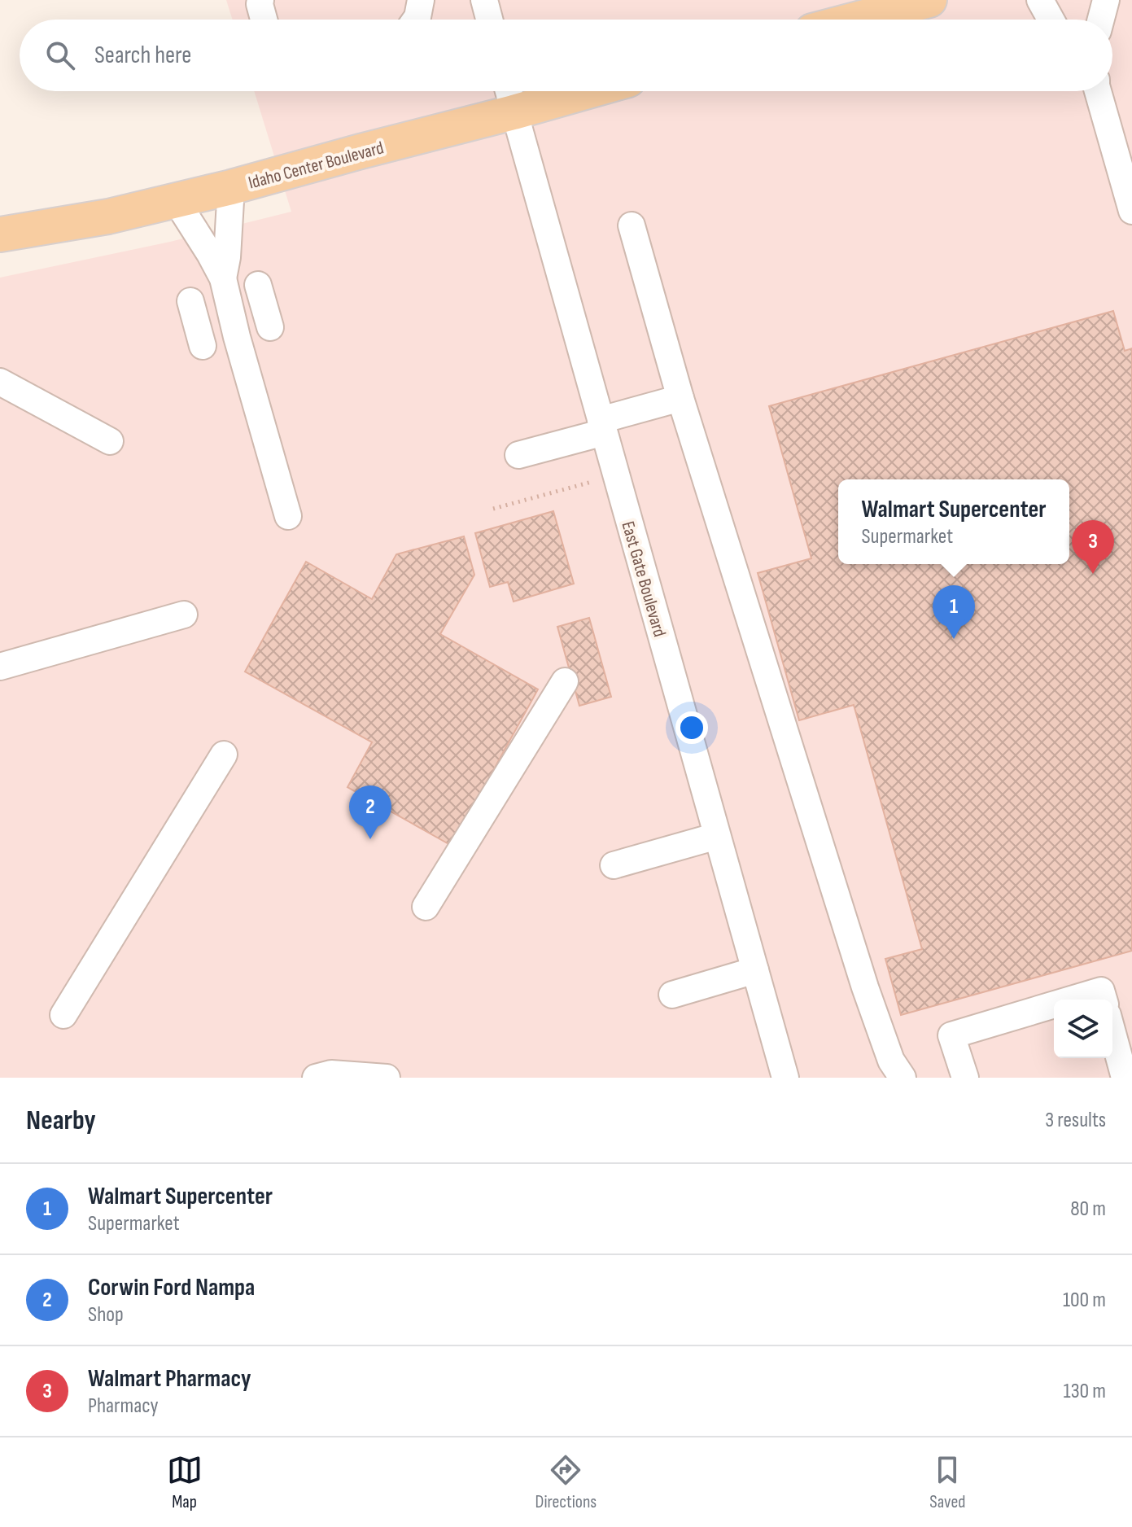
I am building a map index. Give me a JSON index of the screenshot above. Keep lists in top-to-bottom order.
{
  "streets": {
    "main road": ["Idaho Center Boulevard"],
    "street": ["East Gate Boulevard"]
  },
  "crossings": [
    ["Idaho Center Boulevard", "East Gate Boulevard"]
  ],
  "page": {
    "search": "Search here",
    "popup": ["Walmart Supercenter", "Supermarket"],
    "pins": ["3", "1", "2"],
    "heading": ["Nearby", "3 results"],
    "list": [
      {
        "mark": "1",
        "name": "Walmart Supercenter",
        "note": "Supermarket",
        "value": "80 m"
      },
      {
        "mark": "2",
        "name": "Corwin Ford Nampa",
        "note": "Shop",
        "value": "100 m"
      },
      {
        "mark": "3",
        "name": "Walmart Pharmacy",
        "note": "Pharmacy",
        "value": "130 m"
      }
    ],
    "nav": ["Map", "Directions", "Saved"]
  }
}
